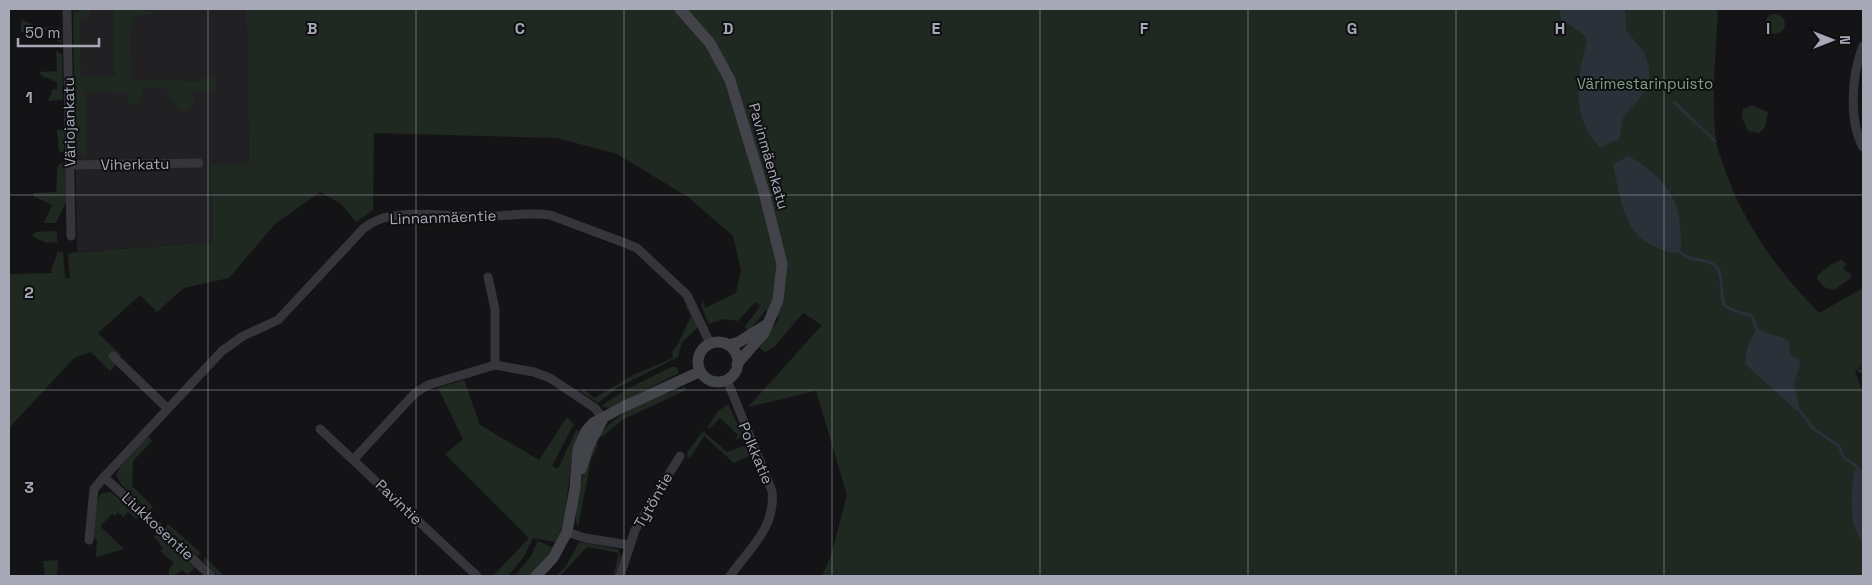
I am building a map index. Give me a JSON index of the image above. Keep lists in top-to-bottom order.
{
  "streets": {
    "street": [
      "Väriojankatu",
      "Pavinmäenkatu",
      "Viherkatu",
      "Linnanmäentie",
      "Polkkatie",
      "Tytöntie",
      "Pavintie",
      "Liukkosentie"
    ]
  },
  "crossings": [
    ["Väriojankatu", "Viherkatu"],
    ["Pavinmäenkatu", "Linnanmäentie"],
    ["Pavinmäenkatu", "Polkkatie"],
    ["Linnanmäentie", "Polkkatie"],
    ["Linnanmäentie", "Liukkosentie"]
  ],
  "parks": ["Värimestarinpuisto"],
  "scale_bar": "50 m",
  "north": "right",
  "grid": {
    "columns": [
      "B",
      "C",
      "D",
      "E",
      "F",
      "G",
      "H",
      "I"
    ],
    "rows": ["1", "2", "3"]
  }
}
